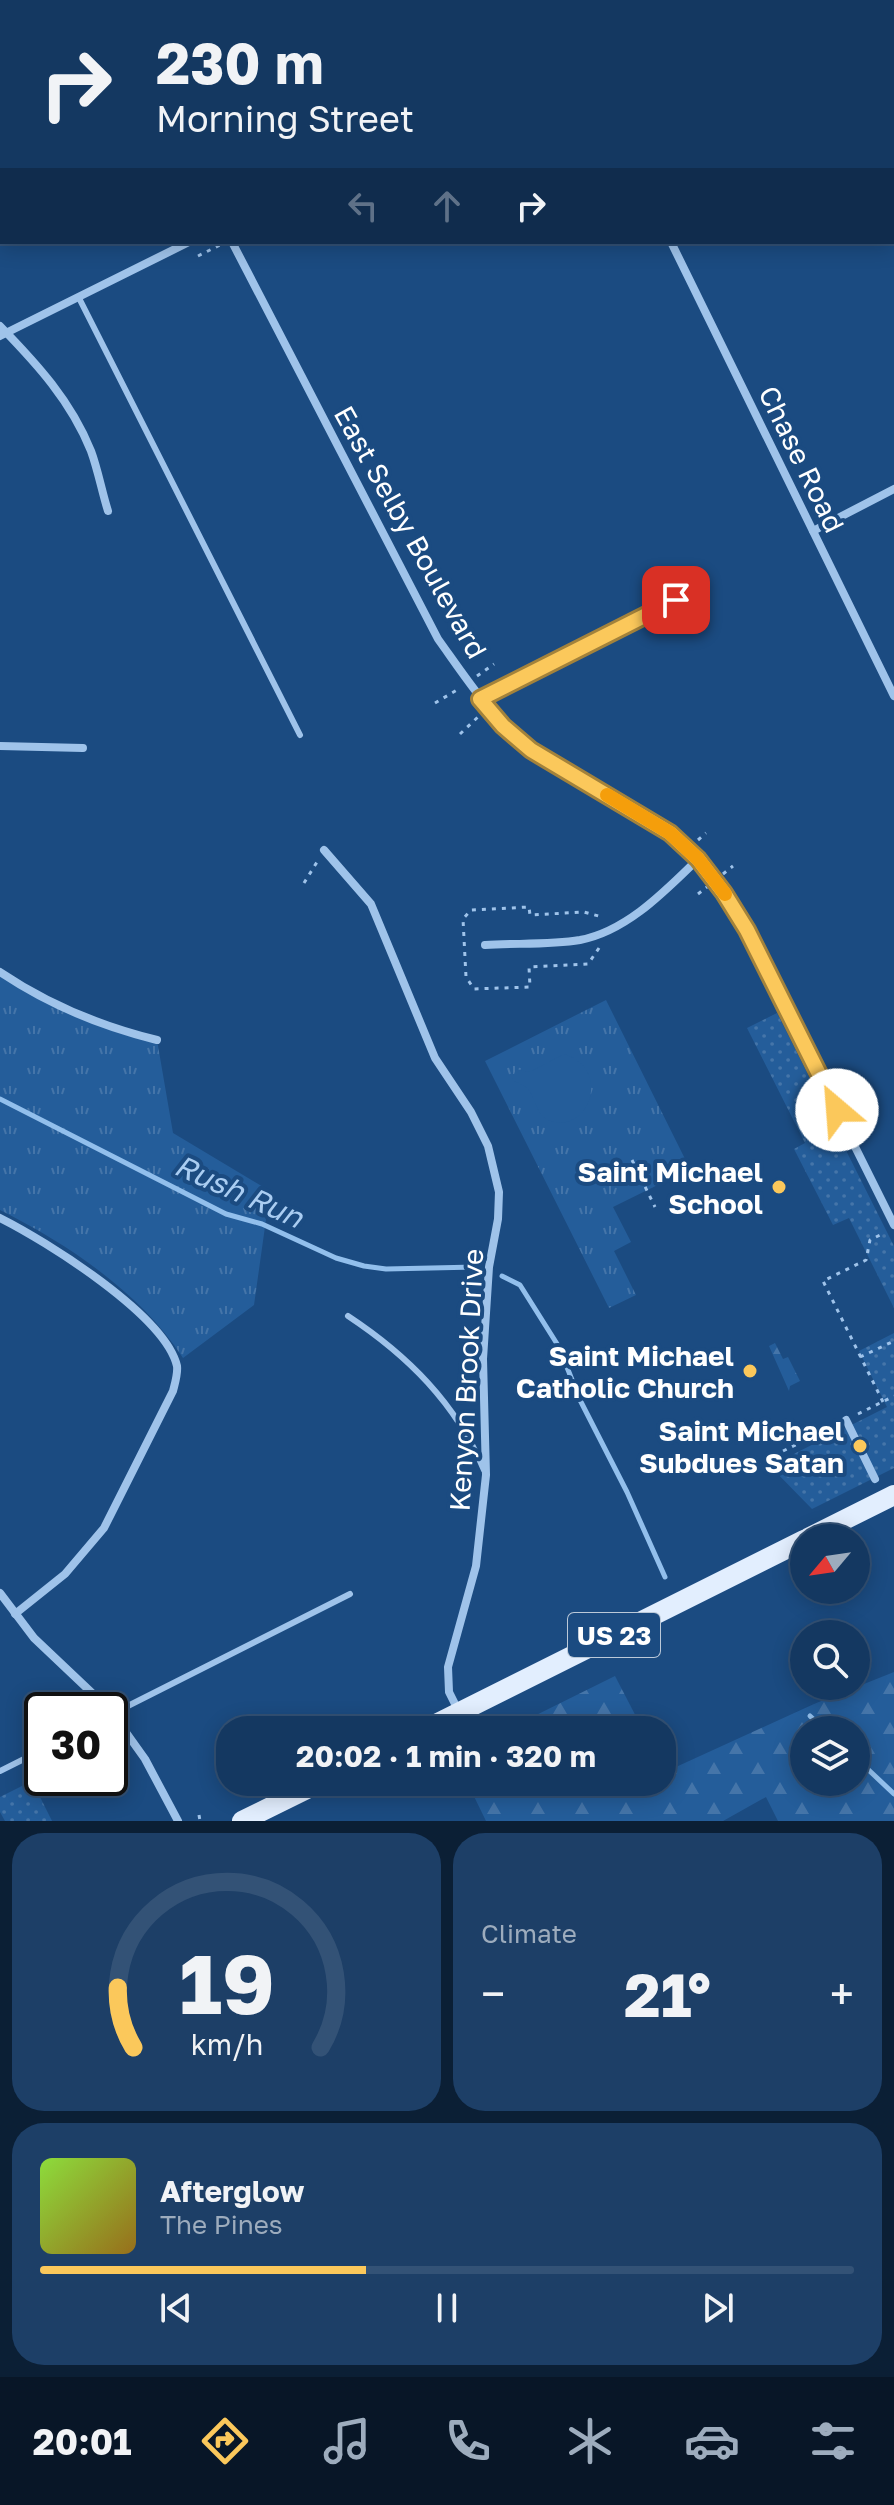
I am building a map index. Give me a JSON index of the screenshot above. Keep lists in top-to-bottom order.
{
  "streets": {
    "main road": ["US 23"],
    "street": ["Chase Road", "East Selby Boulevard", "Kenyon Brook Drive"]
  },
  "crossings": [
    ["Kenyon Brook Drive", "US 23"]
  ],
  "water": ["Rush Run"],
  "places": ["Saint Michael School", "Saint Michael Catholic Church", "Saint Michael Subdues Satan"],
  "north": "bottom left",
  "page": {
    "turn": ["230 m", "Morning Street"],
    "limit": "30",
    "trip": "20:02 · 1 min · 320 m",
    "tile": "Climate",
    "heat": ["−", "21°", "+"],
    "song": ["Afterglow", "The Pines"],
    "tabs": "20:01",
    "gauge": ["19", "km/h"]
  }
}
